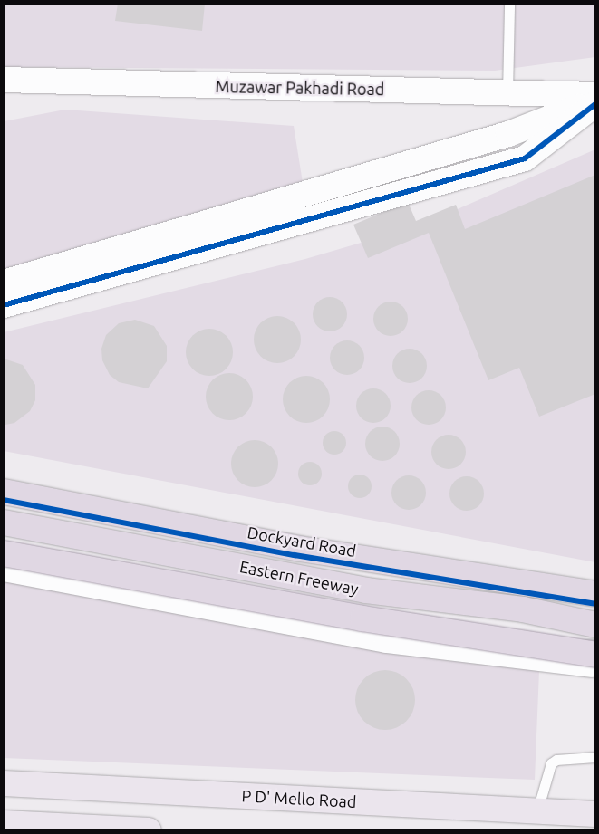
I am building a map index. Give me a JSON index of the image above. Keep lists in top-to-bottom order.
{
  "streets": {
    "highway": ["Eastern Freeway"],
    "main road": ["P D' Mello Road"],
    "street": ["Muzawar Pakhadi Road", "Dockyard Road"]
  }
}
